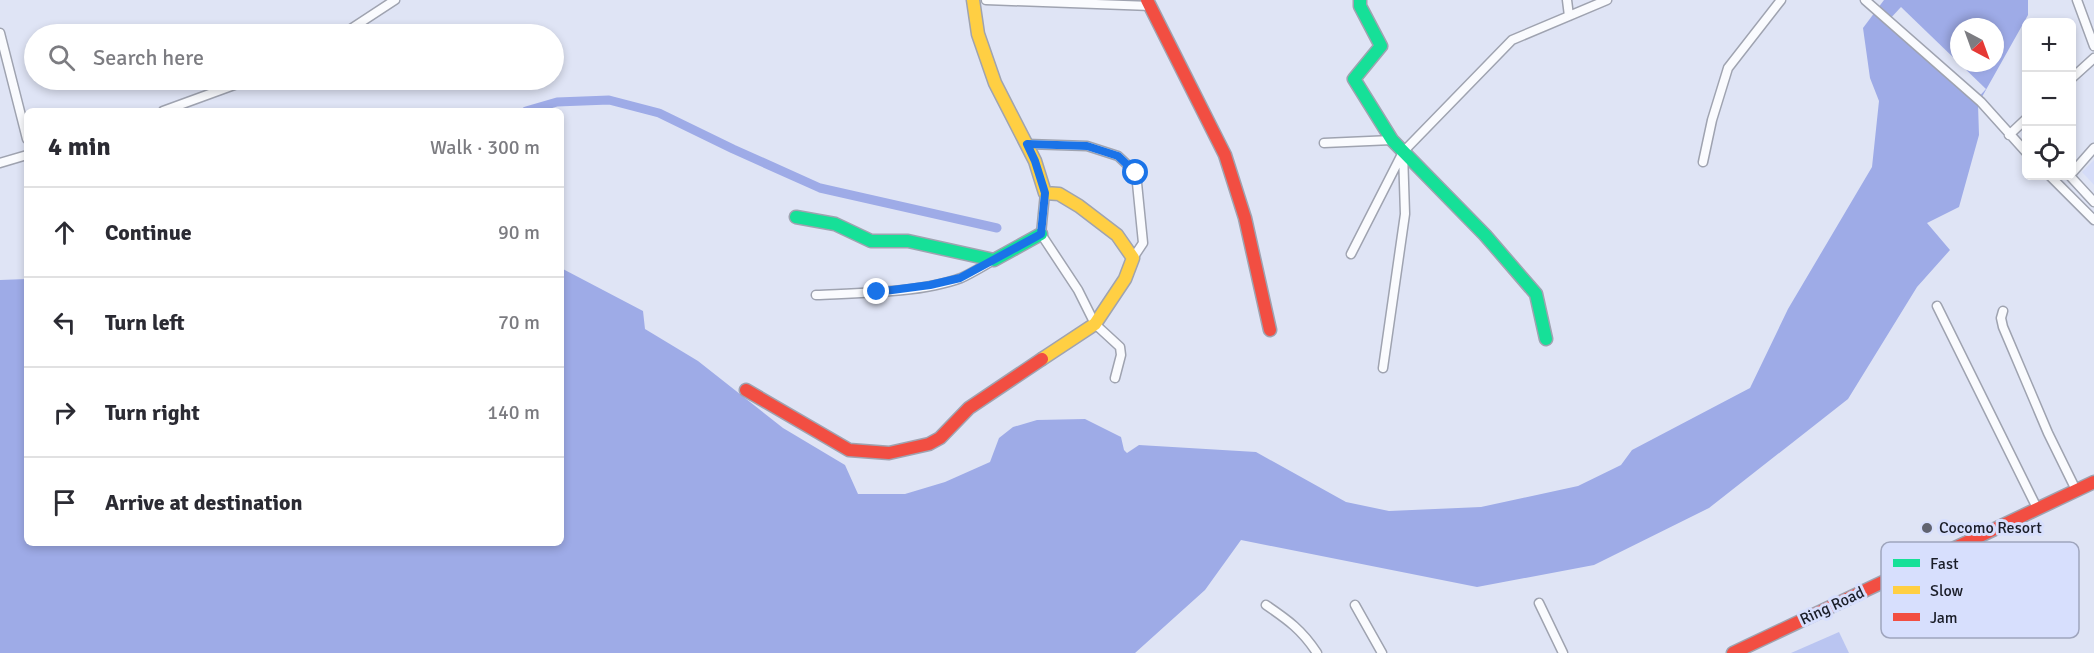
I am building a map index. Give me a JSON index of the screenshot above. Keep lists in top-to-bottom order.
{
  "streets": {
    "street": ["Ring Road"]
  },
  "places": ["Cocomo Resort"],
  "legend": ["Fast", "Slow", "Jam"],
  "north": "bottom right",
  "page": {
    "map_buttons": ["+", "−"],
    "search": "Search here",
    "heading": ["4 min", "Walk · 300 m"],
    "list": [
      ["Continue", "90 m"],
      ["Turn left", "70 m"],
      ["Turn right", "140 m"],
      "Arrive at destination"
    ]
  }
}
